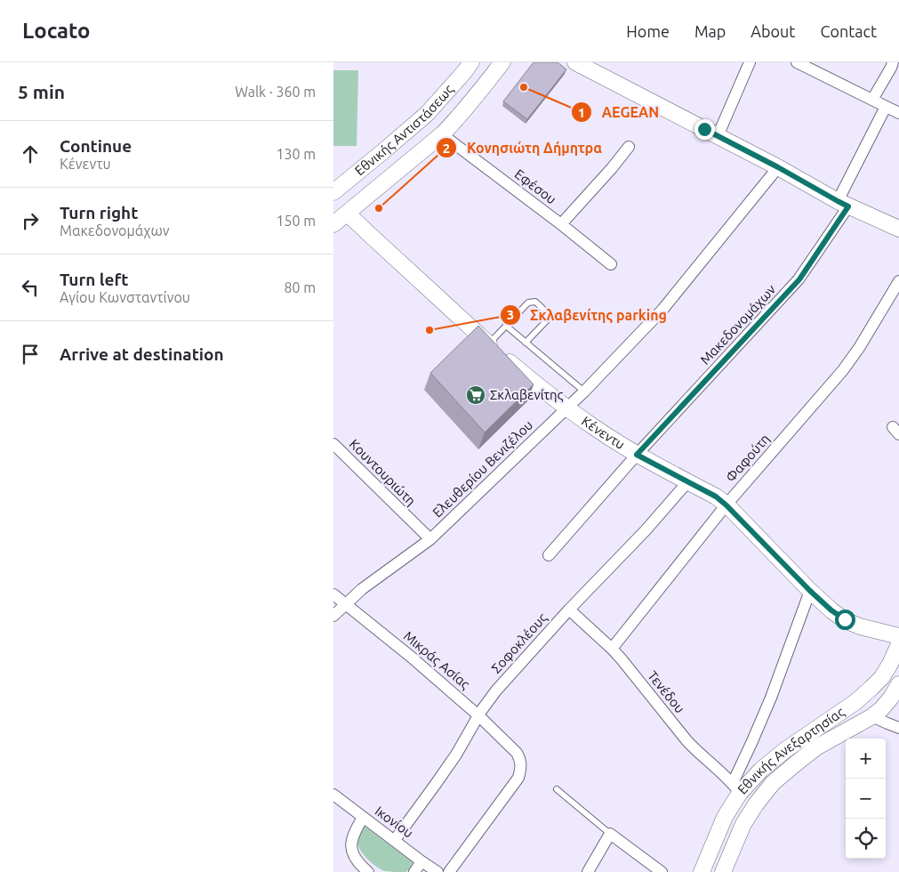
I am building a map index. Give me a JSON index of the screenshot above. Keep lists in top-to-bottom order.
{
  "streets": {
    "street": [
      "Εθνικής Αντιστάσεως",
      "Εφέσου",
      "Μακεδονομάχων",
      "Κένεντυ",
      "Φαφούτη",
      "Ελευθερίου Βενιζέλου",
      "Κουντουριώτη",
      "Σοφοκλέους",
      "Μικράς Ασίας",
      "Τενέδου",
      "Εθνικής Ανεξαρτησίας",
      "Ικονίου"
    ]
  },
  "crossings": [
    ["Εθνικής Αντιστάσεως", "Εφέσου"],
    ["Εθνικής Αντιστάσεως", "Κένεντυ"],
    ["Μακεδονομάχων", "Κένεντυ"],
    ["Κένεντυ", "Φαφούτη"],
    ["Κένεντυ", "Ελευθερίου Βενιζέλου"],
    ["Κένεντυ", "Σοφοκλέους"],
    ["Φαφούτη", "Τενέδου"],
    ["Ελευθερίου Βενιζέλου", "Κουντουριώτη"],
    ["Ελευθερίου Βενιζέλου", "Μικράς Ασίας"],
    ["Σοφοκλέους", "Μικράς Ασίας"],
    ["Σοφοκλέους", "Τενέδου"],
    ["Σοφοκλέους", "Ικονίου"],
    ["Τενέδου", "Εθνικής Ανεξαρτησίας"]
  ],
  "places": {
    "other": ["AEGEAN", "Κονησιώτη Δήμητρα", "Σκλαβενίτης parking"],
    "supermarket": ["Σκλαβενίτης"]
  },
  "page": {
    "header": "Locato",
    "nav": [
      "Home",
      "Map",
      "About",
      "Contact"
    ],
    "heading": ["5 min", "Walk · 360 m"],
    "list": [
      ["Continue", "Κένεντυ", "130 m"],
      ["Turn right", "Μακεδονομάχων", "150 m"],
      ["Turn left", "Αγίου Κωνσταντίνου", "80 m"],
      "Arrive at destination"
    ],
    "map_buttons": ["+", "−"]
  }
}
